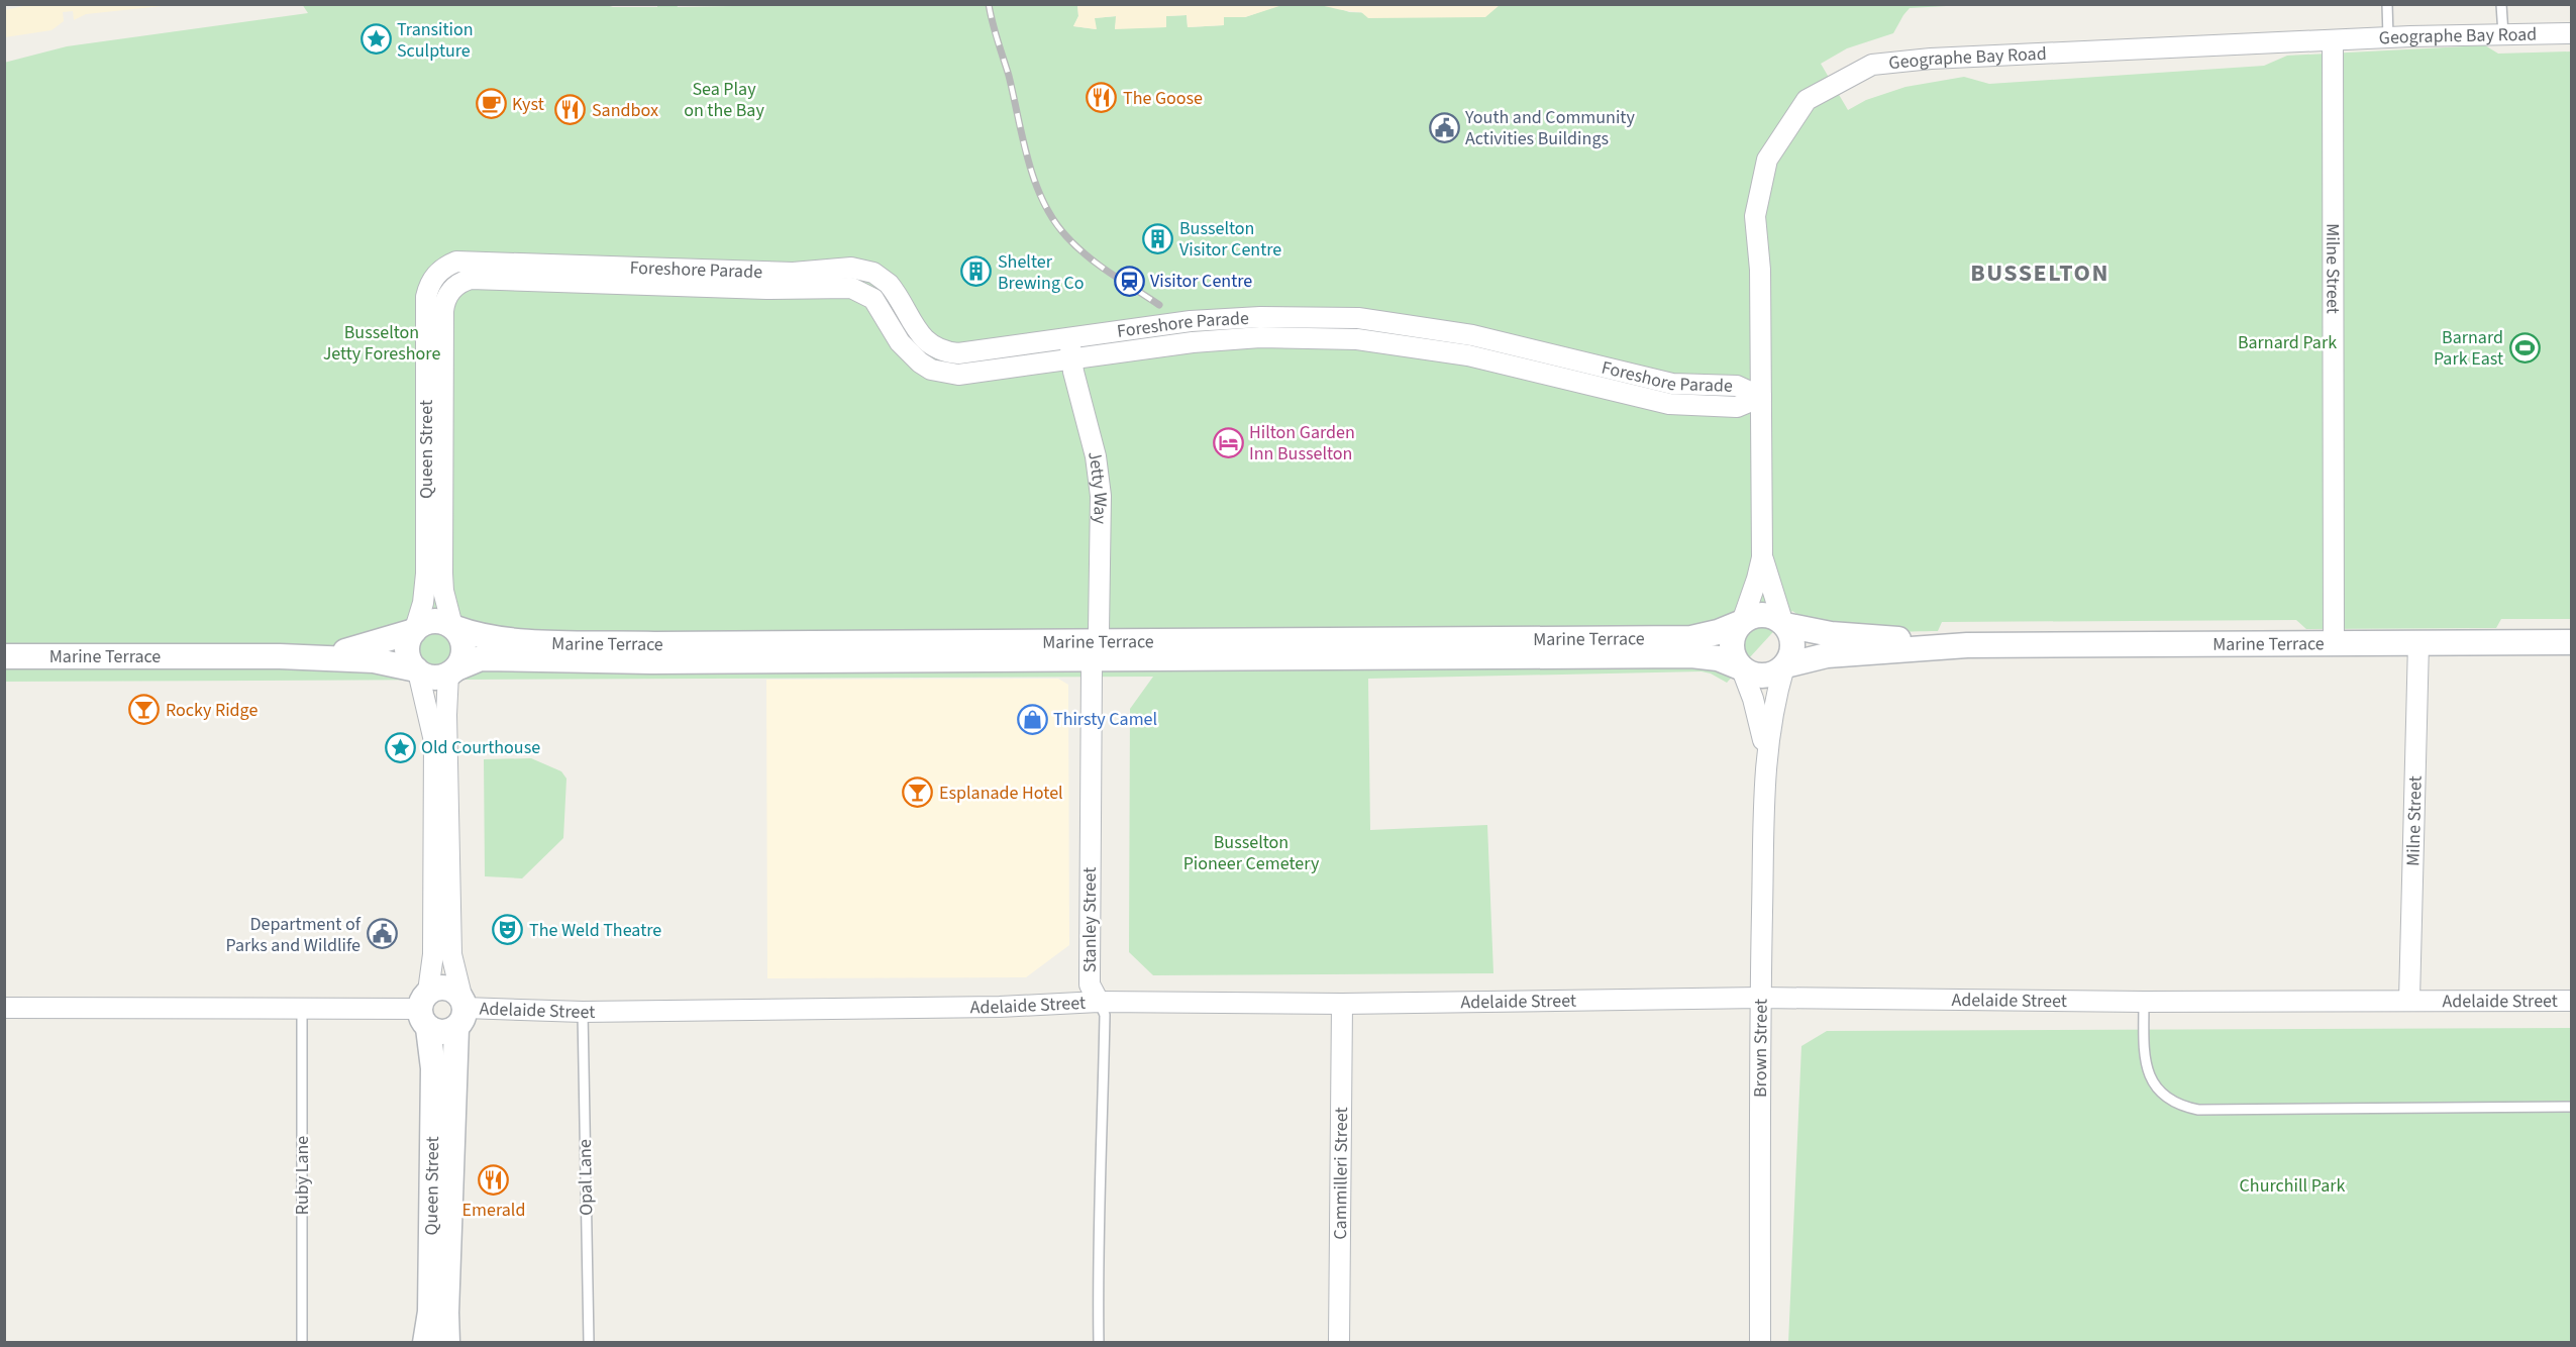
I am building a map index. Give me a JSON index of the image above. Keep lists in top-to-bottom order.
{
  "streets": {
    "street": [
      "Geographe Bay Road",
      "Foreshore Parade",
      "Milne Street",
      "Queen Street",
      "Jetty Way",
      "Marine Terrace",
      "Stanley Street",
      "Adelaide Street",
      "Brown Street",
      "Cammilleri Street"
    ],
    "lane": ["Ruby Lane", "Opal Lane"]
  },
  "crossings": [
    ["Geographe Bay Road", "Foreshore Parade"],
    ["Geographe Bay Road", "Milne Street"],
    ["Geographe Bay Road", "Marine Terrace"],
    ["Geographe Bay Road", "Brown Street"],
    ["Foreshore Parade", "Queen Street"],
    ["Foreshore Parade", "Jetty Way"],
    ["Milne Street", "Marine Terrace"],
    ["Milne Street", "Adelaide Street"],
    ["Queen Street", "Marine Terrace"],
    ["Queen Street", "Adelaide Street"],
    ["Jetty Way", "Marine Terrace"],
    ["Jetty Way", "Stanley Street"],
    ["Marine Terrace", "Stanley Street"],
    ["Marine Terrace", "Brown Street"],
    ["Stanley Street", "Adelaide Street"],
    ["Adelaide Street", "Brown Street"],
    ["Adelaide Street", "Cammilleri Street"],
    ["Adelaide Street", "Opal Lane"]
  ],
  "districts": ["BUSSELTON"],
  "parks": [
    "Sea Play on the Bay",
    "Busselton Jetty Foreshore",
    "Barnard Park",
    "Busselton Pioneer Cemetery",
    "Churchill Park"
  ],
  "places": {
    "place": ["Transition Sculpture", "Old Courthouse"],
    "restaurant": ["The Goose", "Sandbox", "Emerald"],
    "cafe": ["Kyst"],
    "public building": ["Youth and Community Activities Buildings", "Department of Parks and Wildlife"],
    "building": ["Busselton Visitor Centre", "Shelter Brewing Co"],
    "station": ["Visitor Centre"],
    "sports": ["Barnard Park East"],
    "hotel": ["Hilton Garden Inn Busselton"],
    "bar": ["Rocky Ridge", "Esplanade Hotel"],
    "shop": ["Thirsty Camel"],
    "theatre": ["The Weld Theatre"]
  }
}
